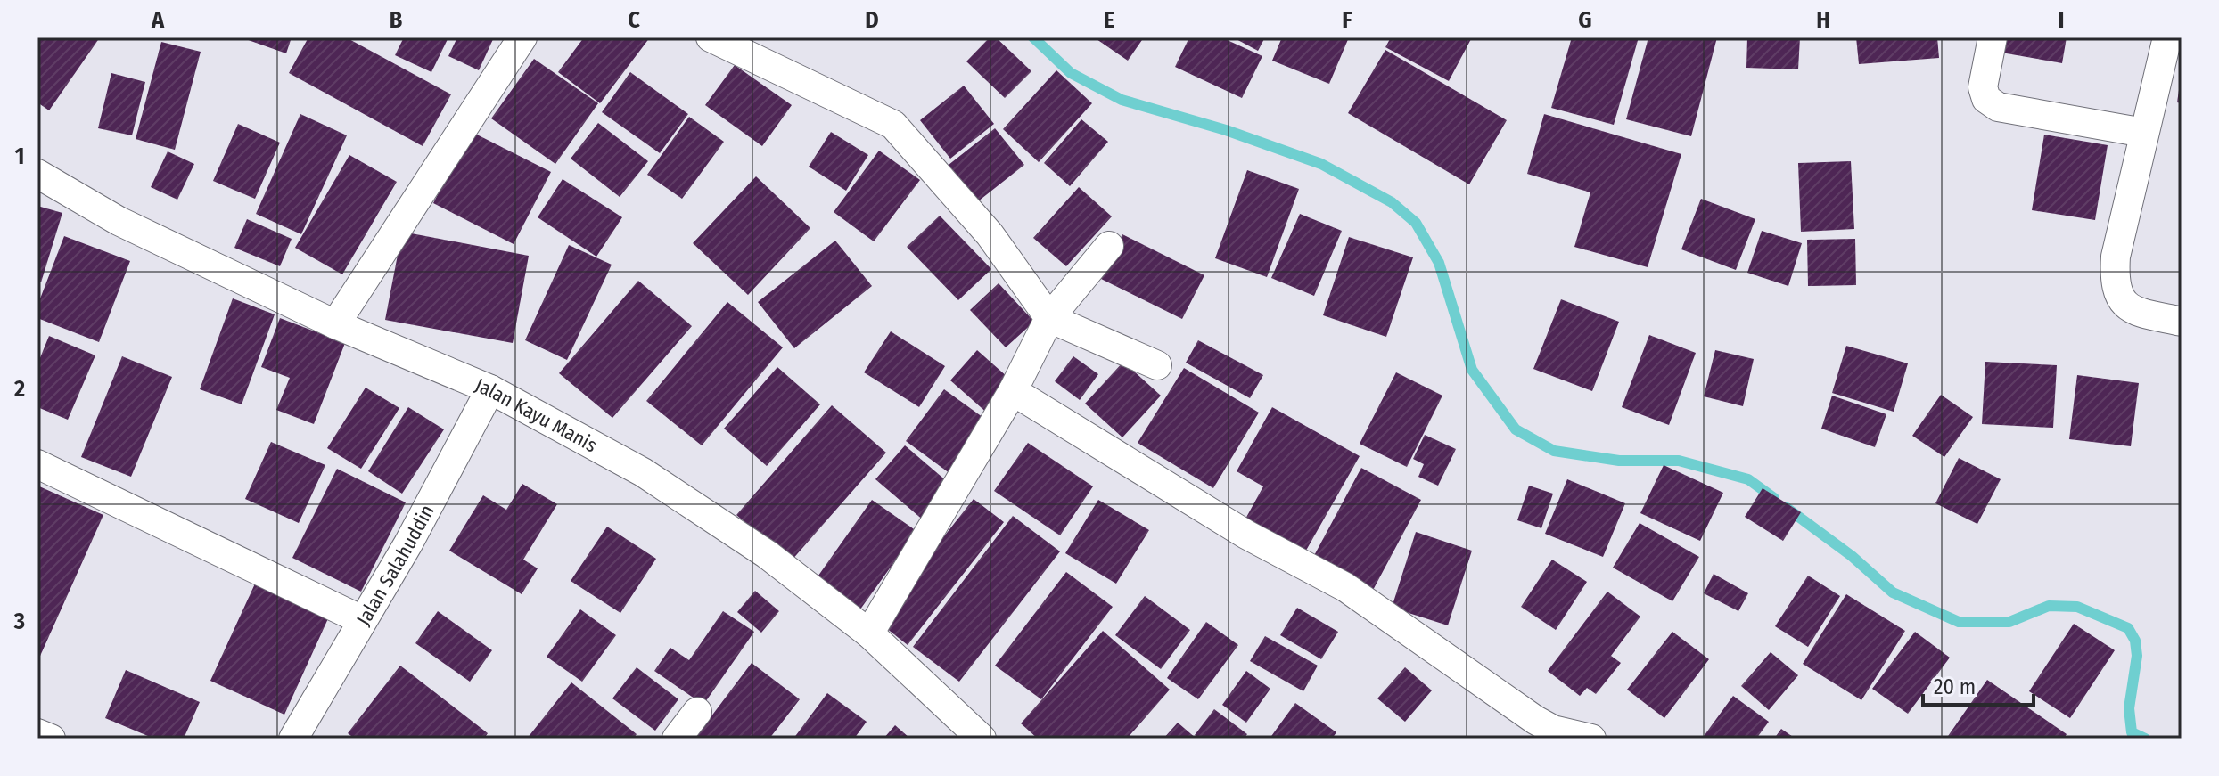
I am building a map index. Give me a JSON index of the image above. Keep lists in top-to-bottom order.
{
  "streets": {
    "street": ["Jalan Kayu Manis", "Jalan Salahuddin"]
  },
  "crossings": [
    ["Jalan Kayu Manis", "Jalan Salahuddin"]
  ],
  "scale_bar": "20 m",
  "grid": {
    "columns": [
      "A",
      "B",
      "C",
      "D",
      "E",
      "F",
      "G",
      "H",
      "I"
    ],
    "rows": ["1", "2", "3"]
  }
}
